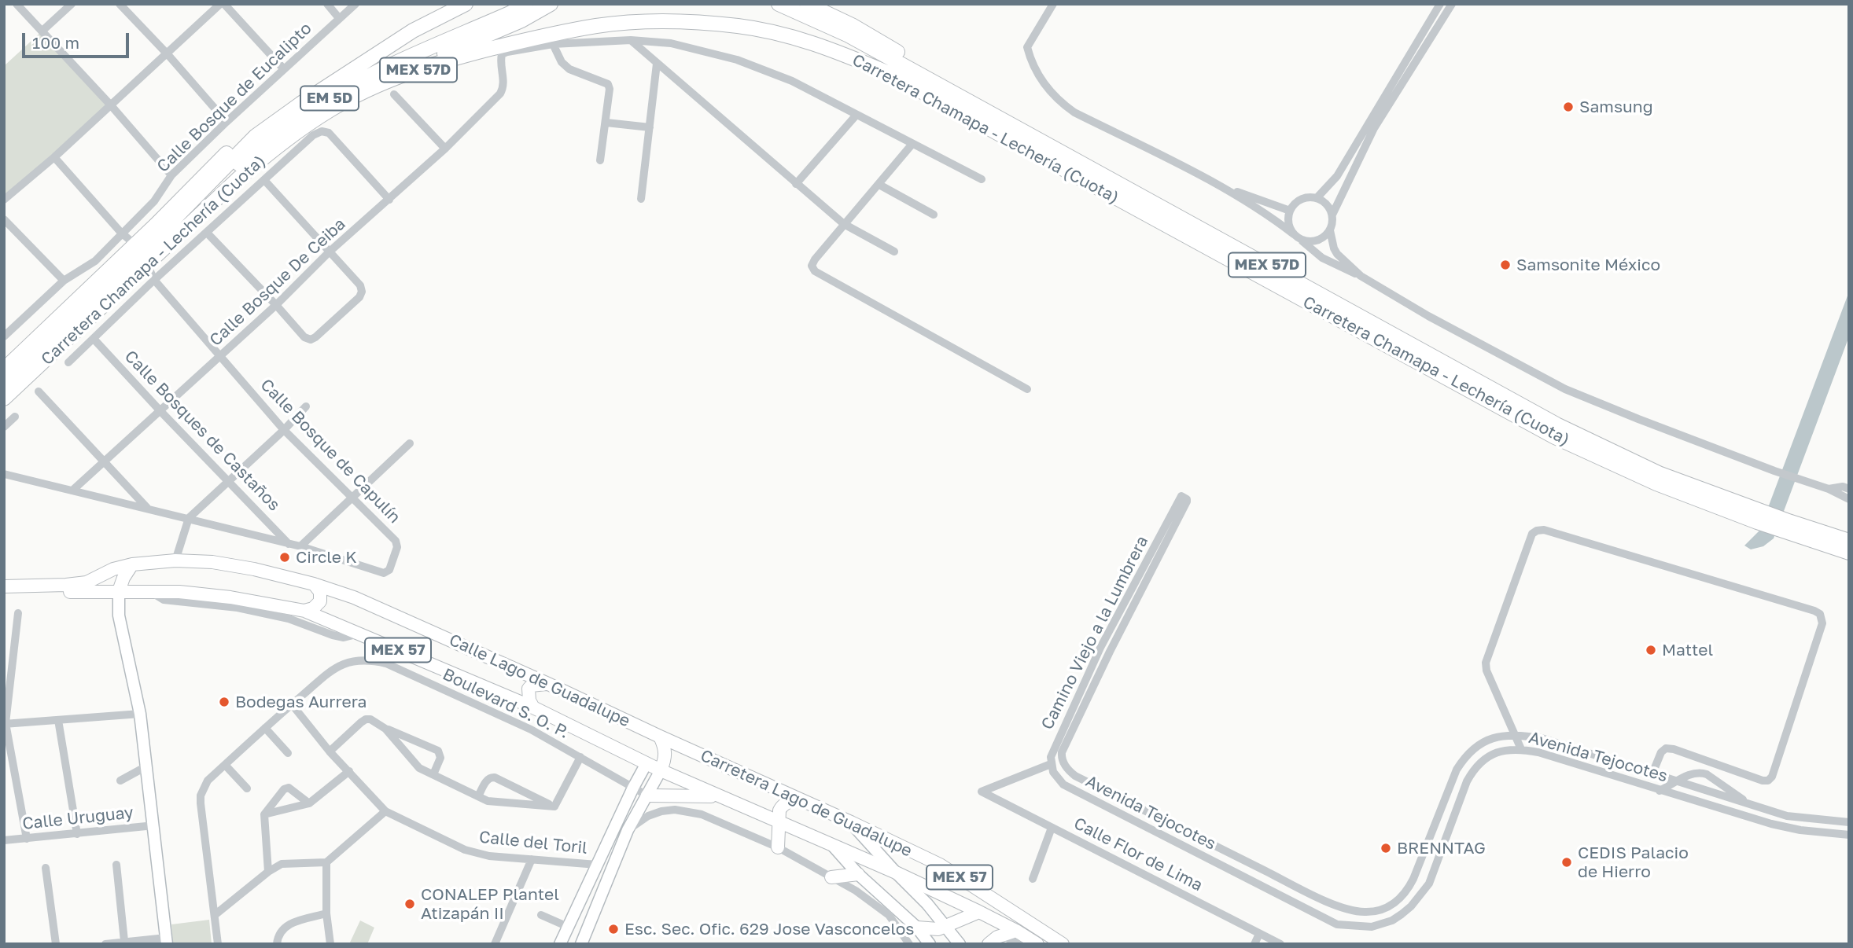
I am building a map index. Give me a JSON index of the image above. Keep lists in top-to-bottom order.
{
  "streets": {
    "highway": ["MEX 57D", "EM 5D", "Carretera Chamapa - Lechería (Cuota)"],
    "main road": ["MEX 57", "Calle Lago de Guadalupe", "Carretera Lago de Guadalupe"],
    "street": [
      "Calle Bosque de Eucalipto",
      "Calle Bosque De Ceiba",
      "Calle Bosques de Castaños",
      "Calle Bosque de Capulín",
      "Camino Viejo a la Lumbrera",
      "Boulevard S. O. P.",
      "Avenida Tejocotes",
      "Calle Uruguay",
      "Calle del Toril",
      "Calle Flor de Lima"
    ]
  },
  "crossings": [
    ["EM 5D", "Carretera Chamapa - Lechería (Cuota)"],
    ["Calle Bosque De Ceiba", "Calle Bosques de Castaños"],
    ["Calle Bosque De Ceiba", "Calle Bosque de Capulín"],
    ["Camino Viejo a la Lumbrera", "Avenida Tejocotes"],
    ["Camino Viejo a la Lumbrera", "Calle Flor de Lima"],
    ["Calle Lago de Guadalupe", "Carretera Lago de Guadalupe"],
    ["Avenida Tejocotes", "Calle Flor de Lima"]
  ],
  "places": [
    "Samsung",
    "Samsonite México",
    "Circle K",
    "Mattel",
    "Bodegas Aurrera",
    "BRENNTAG",
    "CEDIS Palacio de Hierro",
    "CONALEP Plantel Atizapán II",
    "Esc. Sec. Ofic. 629 Jose Vasconcelos"
  ],
  "scale_bar": "100 m"
}
